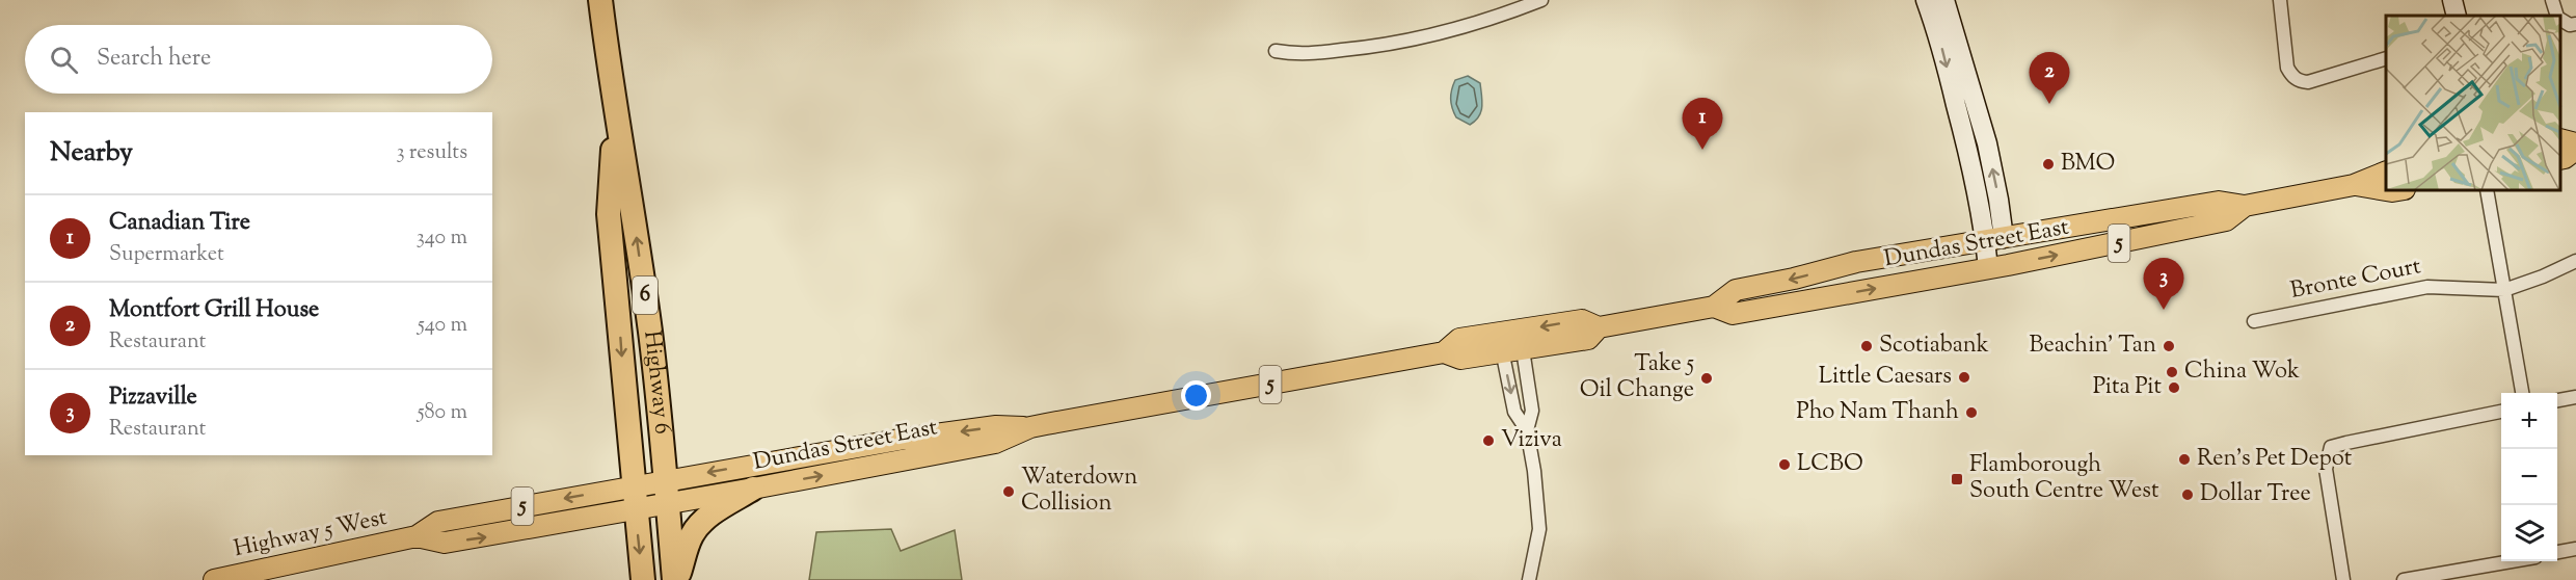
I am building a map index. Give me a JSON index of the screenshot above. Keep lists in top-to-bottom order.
{
  "streets": {
    "highway": ["6", "Highway 6"],
    "main road": ["5", "Dundas Street East", "Highway 5 West"],
    "street": ["Bronte Court"]
  },
  "crossings": [
    ["5", "Dundas Street East"],
    ["5", "Highway 6"],
    ["5", "Highway 5 West"],
    ["Dundas Street East", "Highway 6"],
    ["Highway 6", "Highway 5 West"]
  ],
  "places": {
    "other": [
      "BMO",
      "Scotiabank",
      "Beachin' Tan",
      "China Wok",
      "Little Caesars",
      "Take 5 Oil Change",
      "Pita Pit",
      "Pho Nam Thanh",
      "Viziva",
      "Ren's Pet Depot",
      "LCBO",
      "Waterdown Collision",
      "Dollar Tree"
    ],
    "transit": ["Flamborough South Centre West"]
  },
  "page": {
    "search": "Search here",
    "pins": ["2", "1", "3"],
    "heading": ["Nearby", "3 results"],
    "list": [
      {
        "mark": "1",
        "name": "Canadian Tire",
        "note": "Supermarket",
        "value": "340 m"
      },
      {
        "mark": "2",
        "name": "Montfort Grill House",
        "note": "Restaurant",
        "value": "540 m"
      },
      {
        "mark": "3",
        "name": "Pizzaville",
        "note": "Restaurant",
        "value": "580 m"
      }
    ],
    "map_buttons": ["+", "−"]
  }
}
